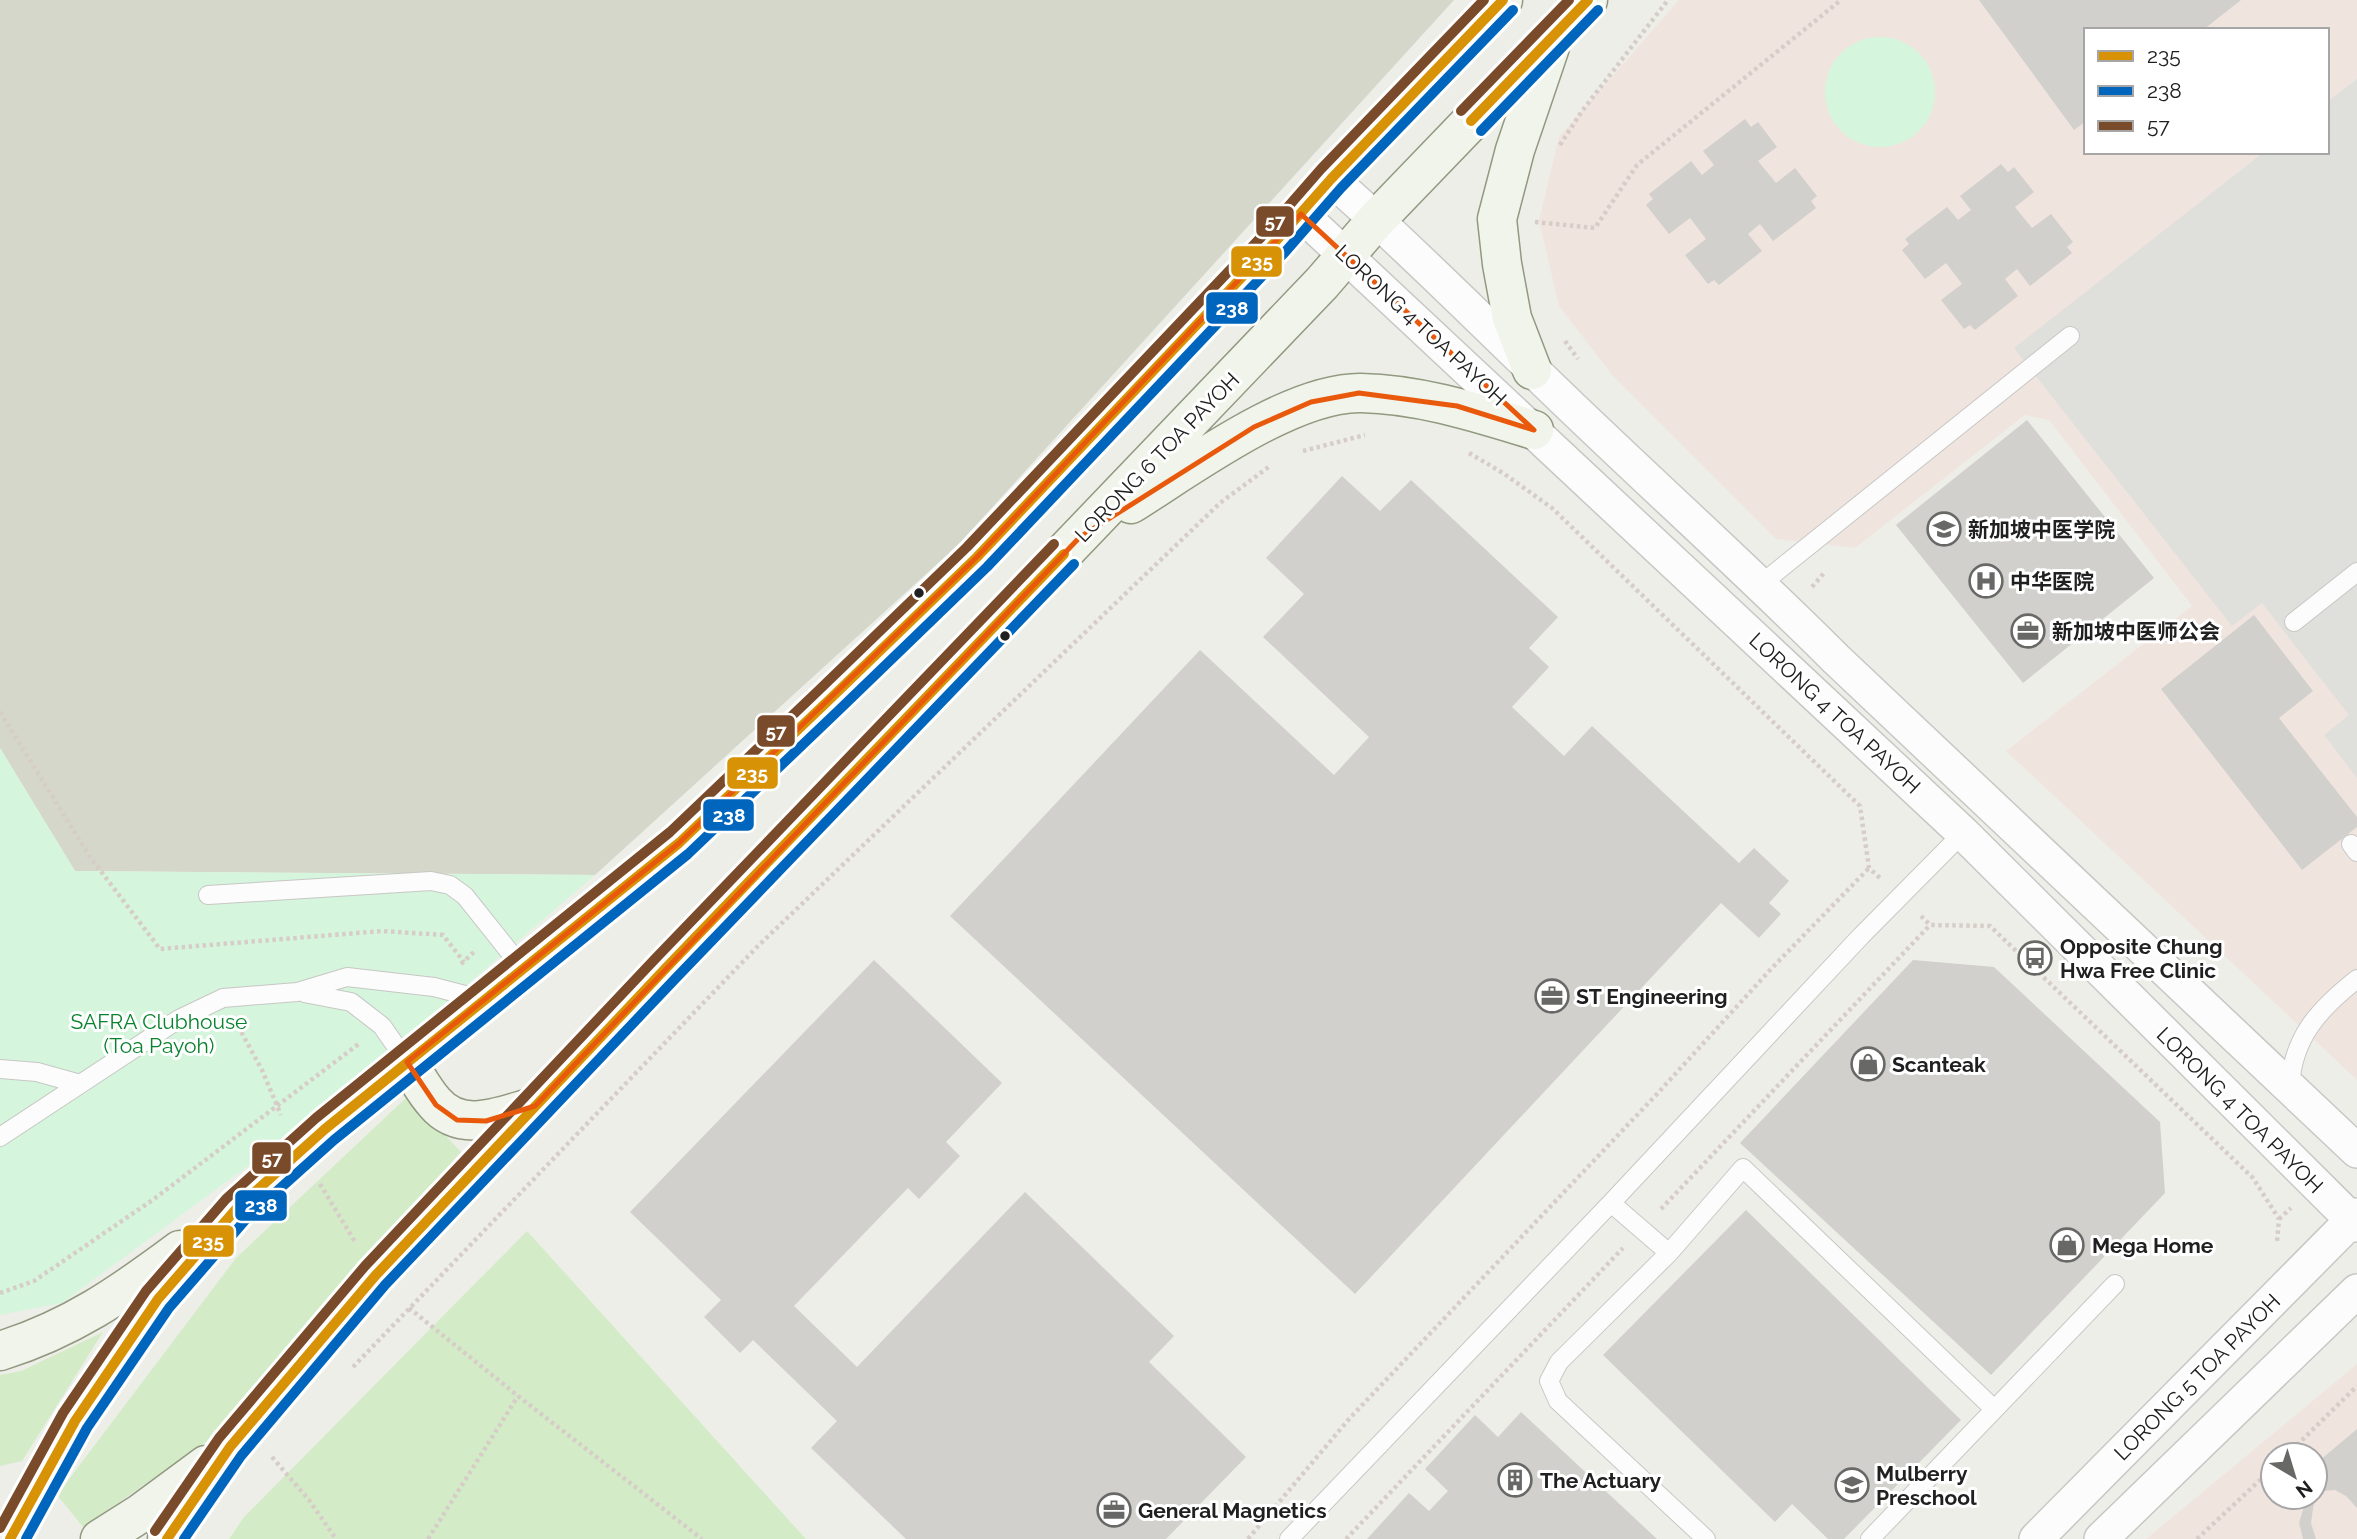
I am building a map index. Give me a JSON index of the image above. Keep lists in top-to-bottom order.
{
  "streets": {
    "main road": ["LORONG 6 TOA PAYOH"],
    "street": ["LORONG 4 TOA PAYOH", "LORONG 5 TOA PAYOH"]
  },
  "crossings": [
    ["LORONG 4 TOA PAYOH", "LORONG 6 TOA PAYOH"],
    ["LORONG 4 TOA PAYOH", "LORONG 5 TOA PAYOH"]
  ],
  "parks": ["SAFRA Clubhouse (Toa Payoh)"],
  "places": {
    "school or university": ["新加坡中医学院", "Mulberry Preschool"],
    "hospital": ["中华医院"],
    "office": ["新加坡中医师公会", "ST Engineering", "General Magnetics"],
    "bus stop": ["Opposite Chung Hwa Free Clinic"],
    "shop": ["Scanteak", "Mega Home"],
    "building": ["The Actuary"]
  },
  "lines": ["transit line 235", "transit line 57", "transit line 238"],
  "legend": ["235", "238", "57"],
  "north": "bottom right"
}
